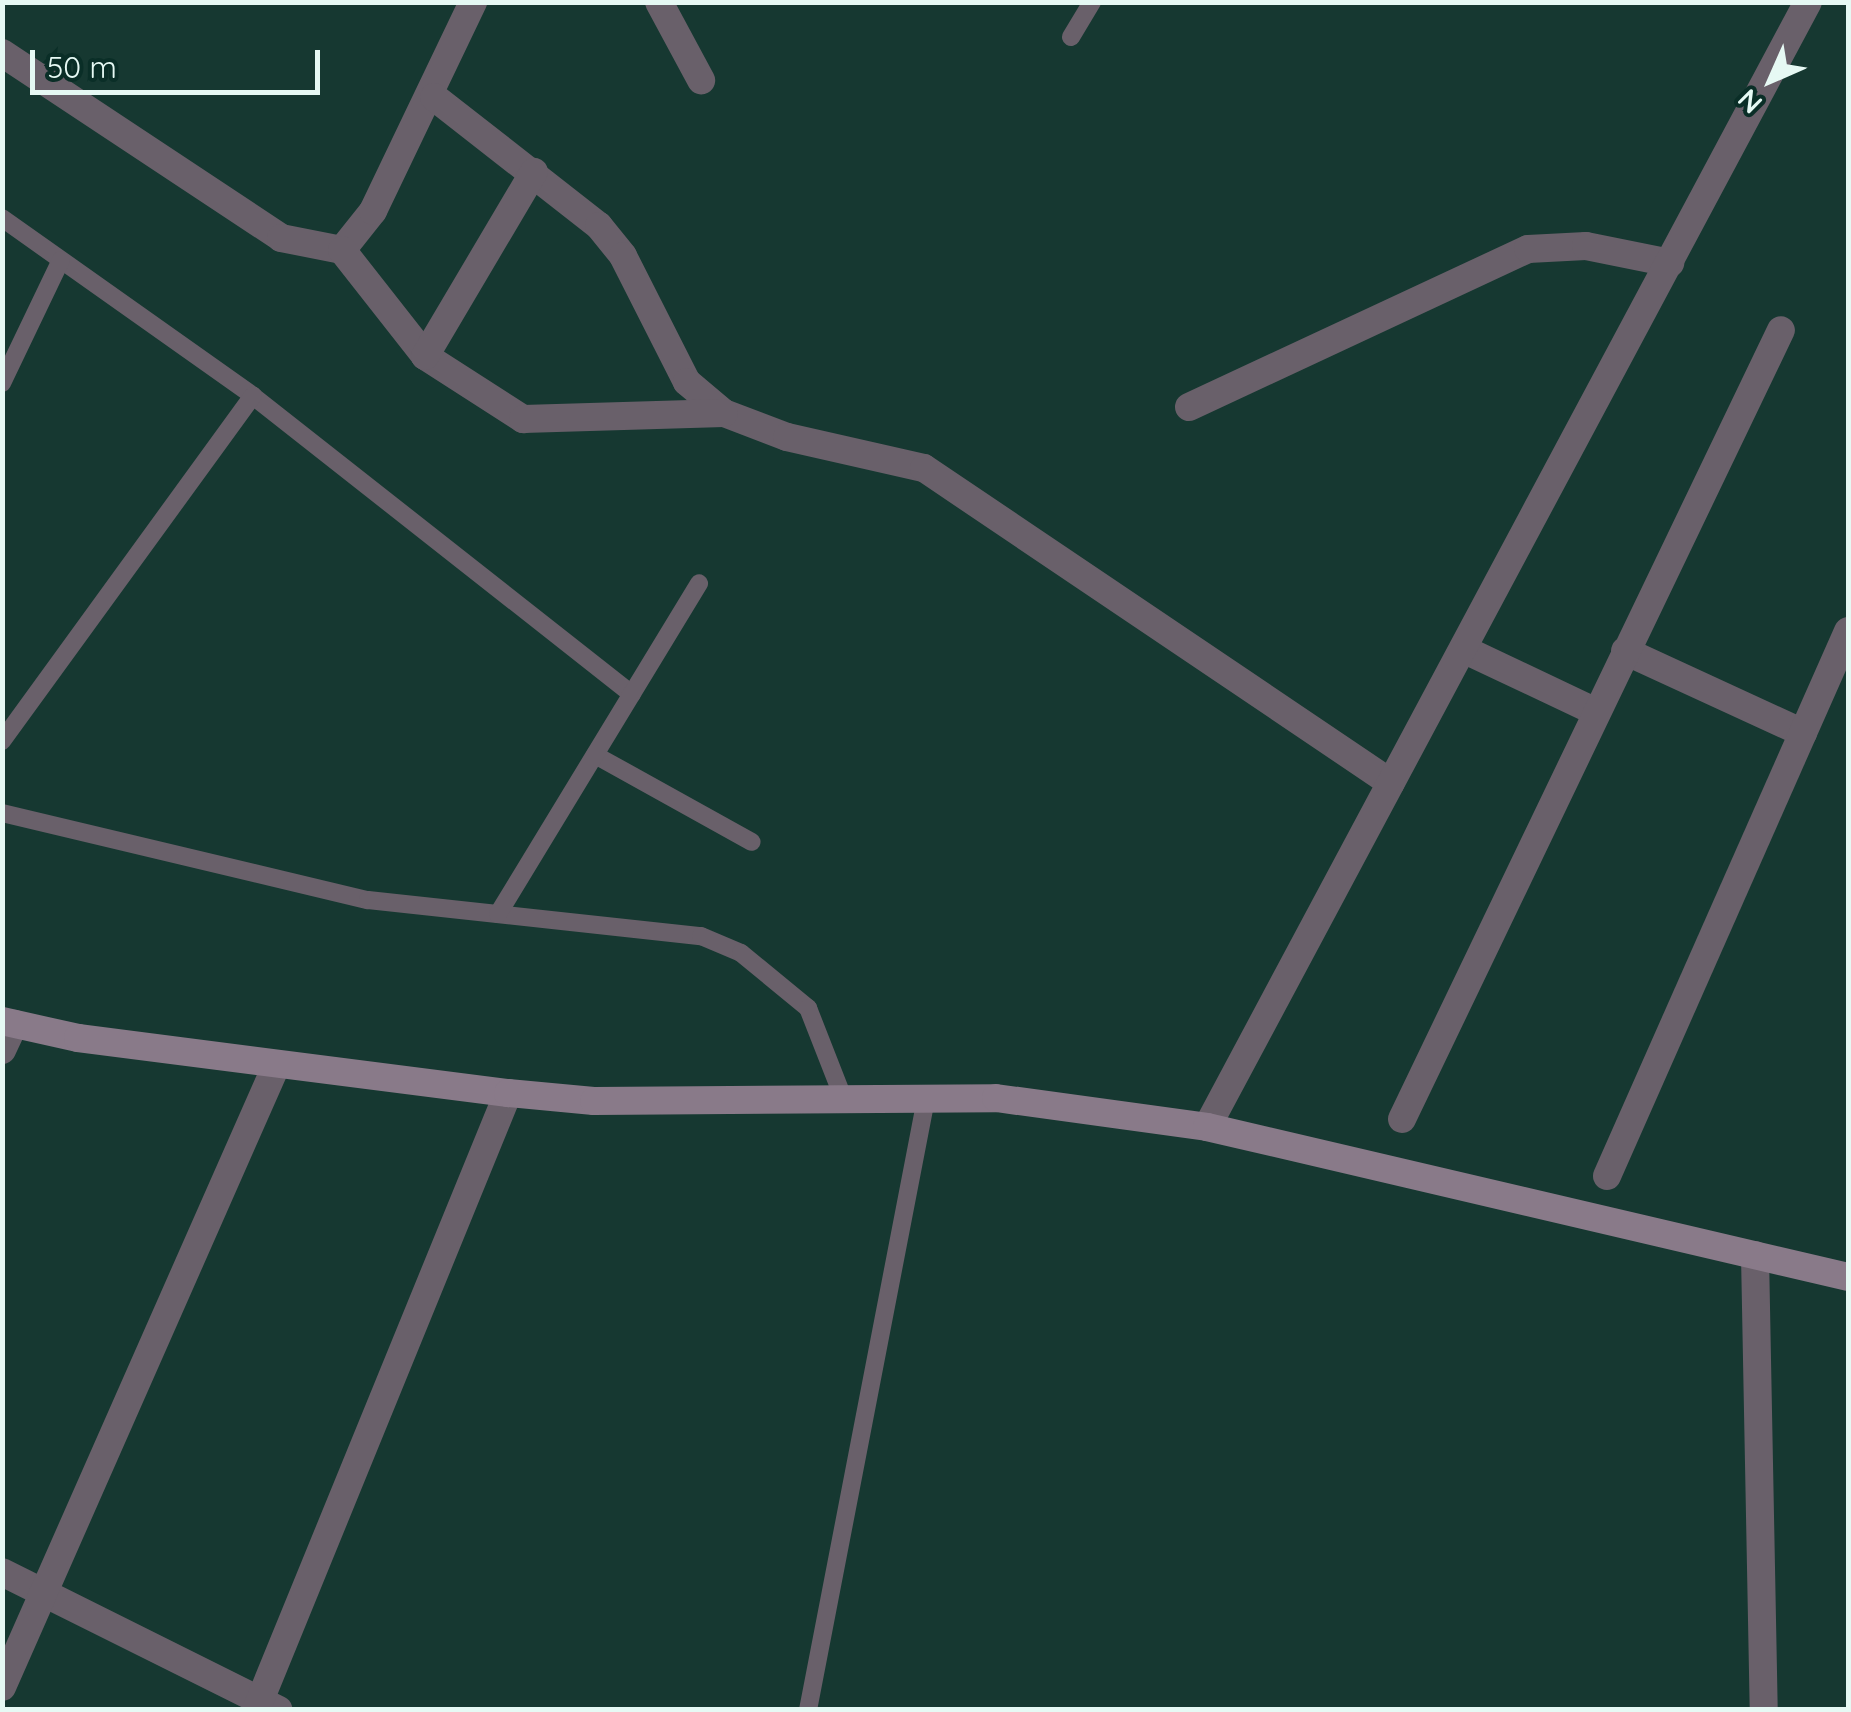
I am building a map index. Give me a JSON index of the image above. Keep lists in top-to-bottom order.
{
  "scale_bar": "50 m",
  "north": "bottom left"
}
